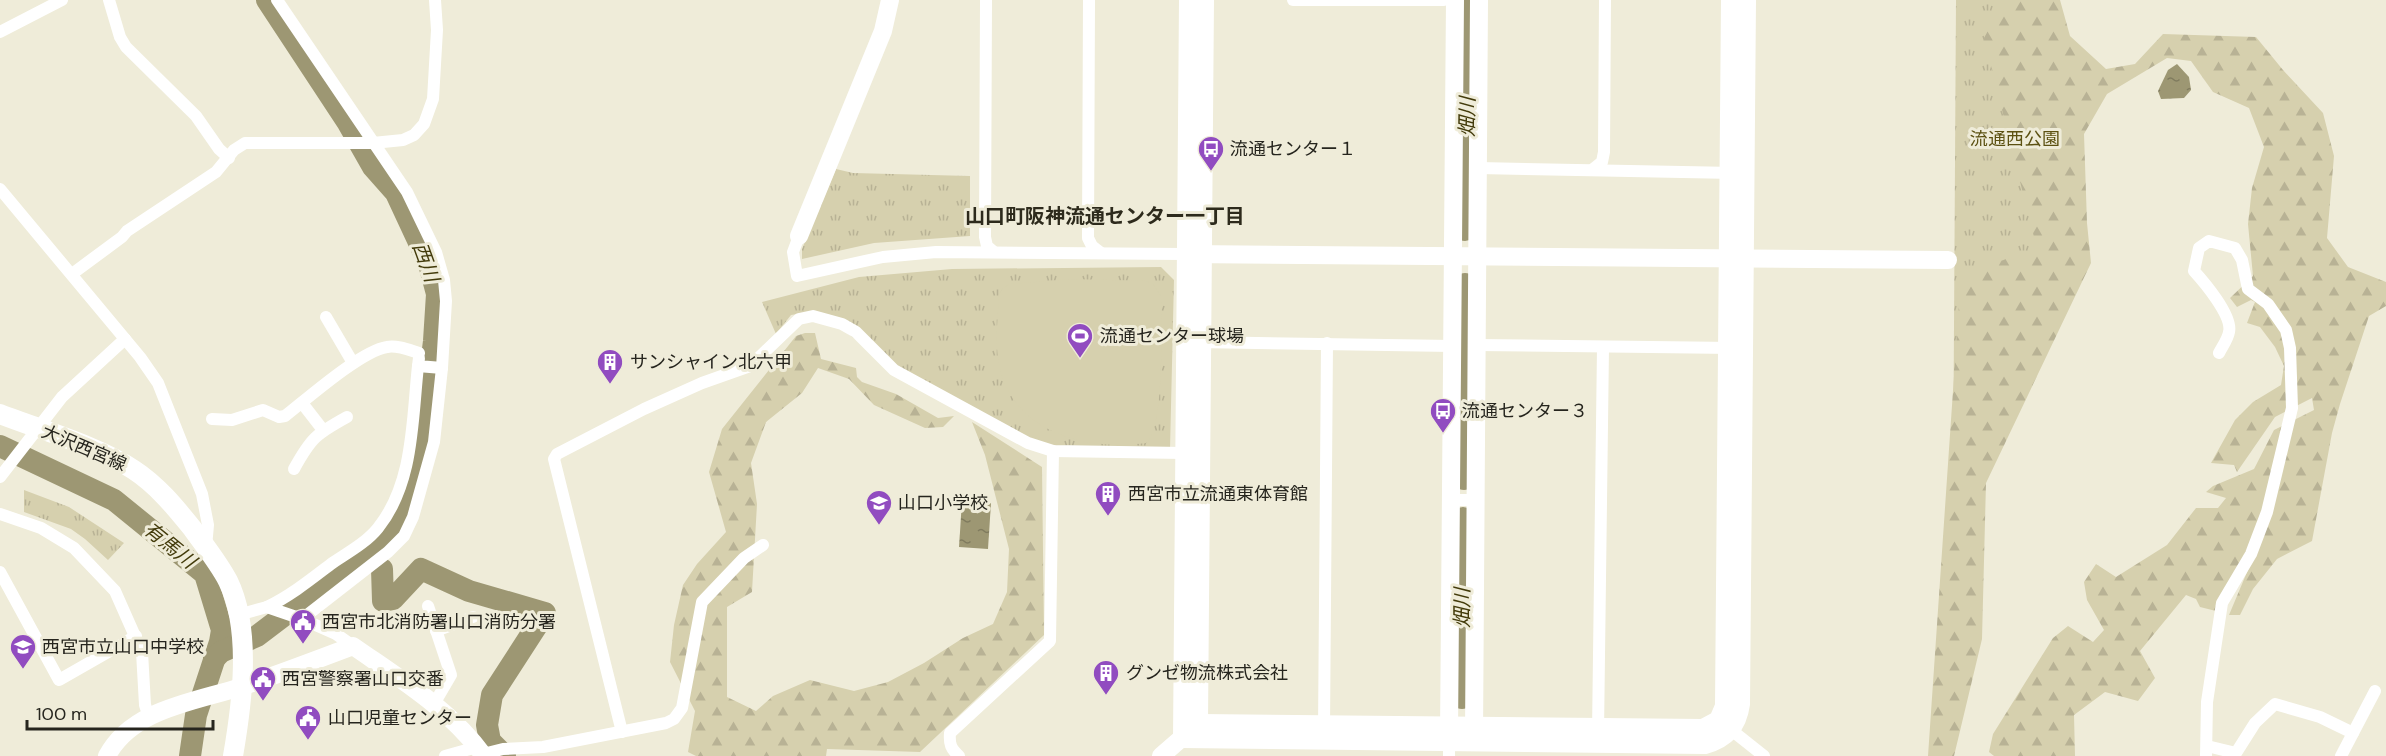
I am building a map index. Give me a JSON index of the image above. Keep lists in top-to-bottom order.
{
  "streets": {
    "main road": ["大沢西宮線"]
  },
  "districts": ["山口町阪神流通センター一丁目"],
  "water": ["畑川", "西川", "有馬川"],
  "parks": ["流通西公園"],
  "places": {
    "bus stop": ["流通センター１", "流通センター３"],
    "sports": ["流通センター球場"],
    "building": ["サンシャイン北六甲", "西宮市立流通東体育館", "グンゼ物流株式会社"],
    "school or university": ["山口小学校", "西宮市立山口中学校"],
    "public building": ["西宮市北消防署山口消防分署", "西宮警察署山口交番", "山口児童センター"]
  },
  "scale_bar": "100 m"
}
